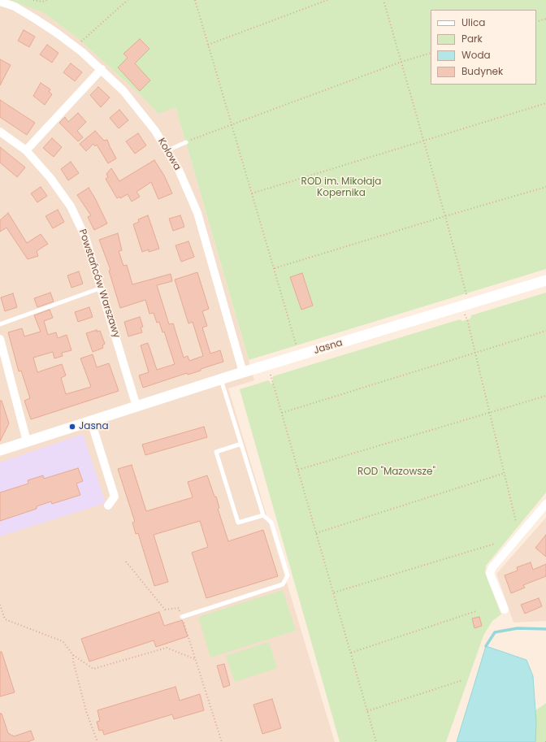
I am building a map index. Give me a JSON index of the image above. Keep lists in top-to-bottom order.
{
  "streets": {
    "street": ["Kołowa", "Powstańców Warszawy", "Jasna"]
  },
  "crossings": [
    ["Kołowa", "Jasna"],
    ["Powstańców Warszawy", "Jasna"]
  ],
  "parks": ["ROD im. Mikołaja Kopernika", "ROD \"Mazowsze\""],
  "places": ["Jasna"],
  "legend": [
    "Ulica",
    "Park",
    "Woda",
    "Budynek"
  ]
}
